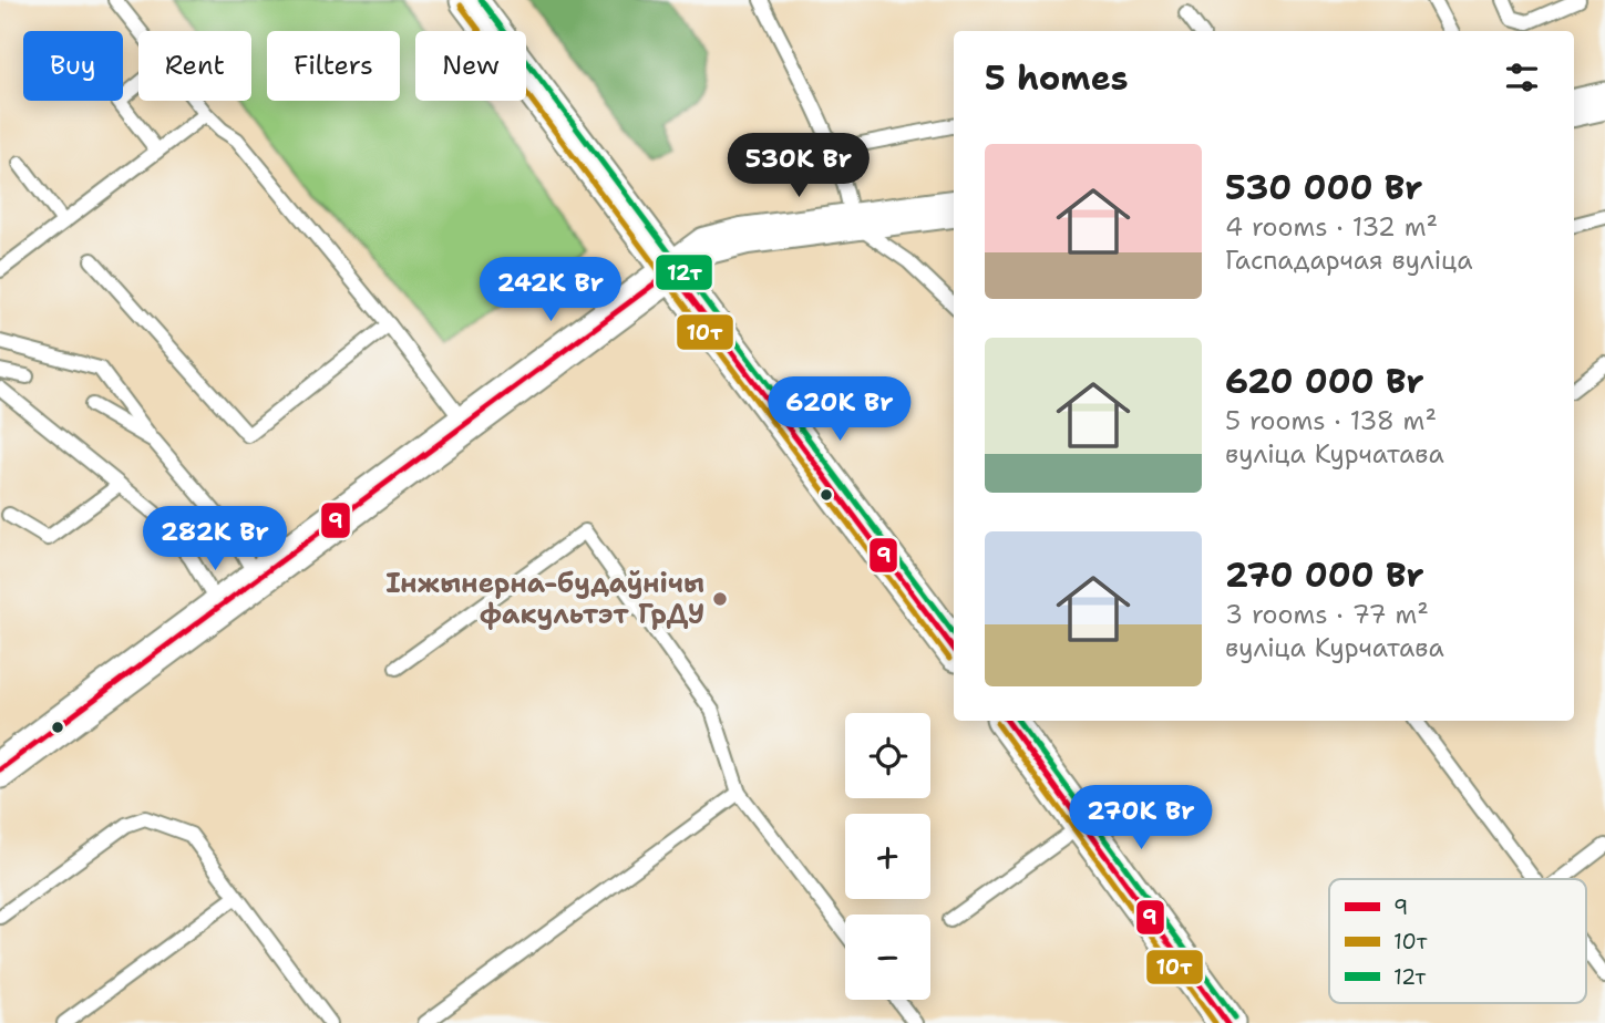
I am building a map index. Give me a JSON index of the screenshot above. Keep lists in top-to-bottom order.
{
  "places": ["Інжынерна-будаўнічы факультэт ГрДУ"],
  "lines": ["transit line 12т", "transit line 10т", "transit line 9"],
  "legend": ["9", "10т", "12т"],
  "page": {
    "chip": [
      "Buy",
      "Rent",
      "Filters",
      "New"
    ],
    "heading": "5 homes",
    "list": [
      {
        "name": "530 000 Br",
        "note": "4 rooms · 132 m² · Гаспадарчая вуліца"
      },
      {
        "name": "620 000 Br",
        "note": "5 rooms · 138 m² · вуліца Курчатава"
      },
      {
        "name": "270 000 Br",
        "note": "3 rooms · 77 m² · вуліца Курчатава"
      }
    ],
    "price": [
      "530K Br",
      "242K Br",
      "620K Br",
      "282K Br",
      "270K Br"
    ],
    "map_buttons": ["+", "−"]
  }
}
